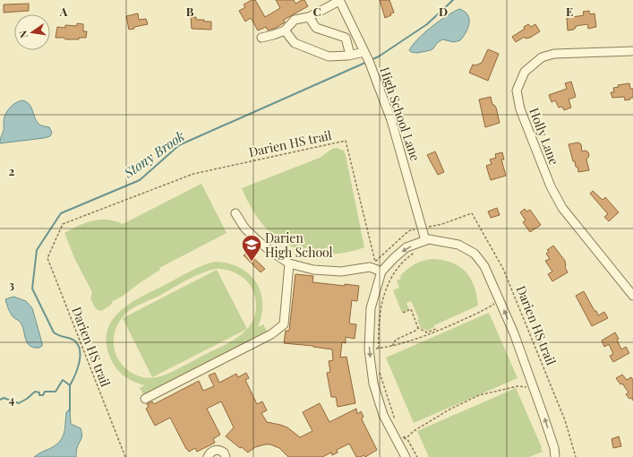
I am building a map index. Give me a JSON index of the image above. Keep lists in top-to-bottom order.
{
  "streets": {
    "street": ["High School Lane", "Holly Lane"],
    "path": ["Darien HS trail"]
  },
  "crossings": [
    ["High School Lane", "Darien HS trail"]
  ],
  "water": ["Stony Brook"],
  "places": {
    "school or university": ["Darien High School"]
  },
  "north": "left",
  "grid": {
    "columns": [
      "A",
      "B",
      "C",
      "D",
      "E"
    ],
    "rows": ["2", "3", "4"]
  }
}
